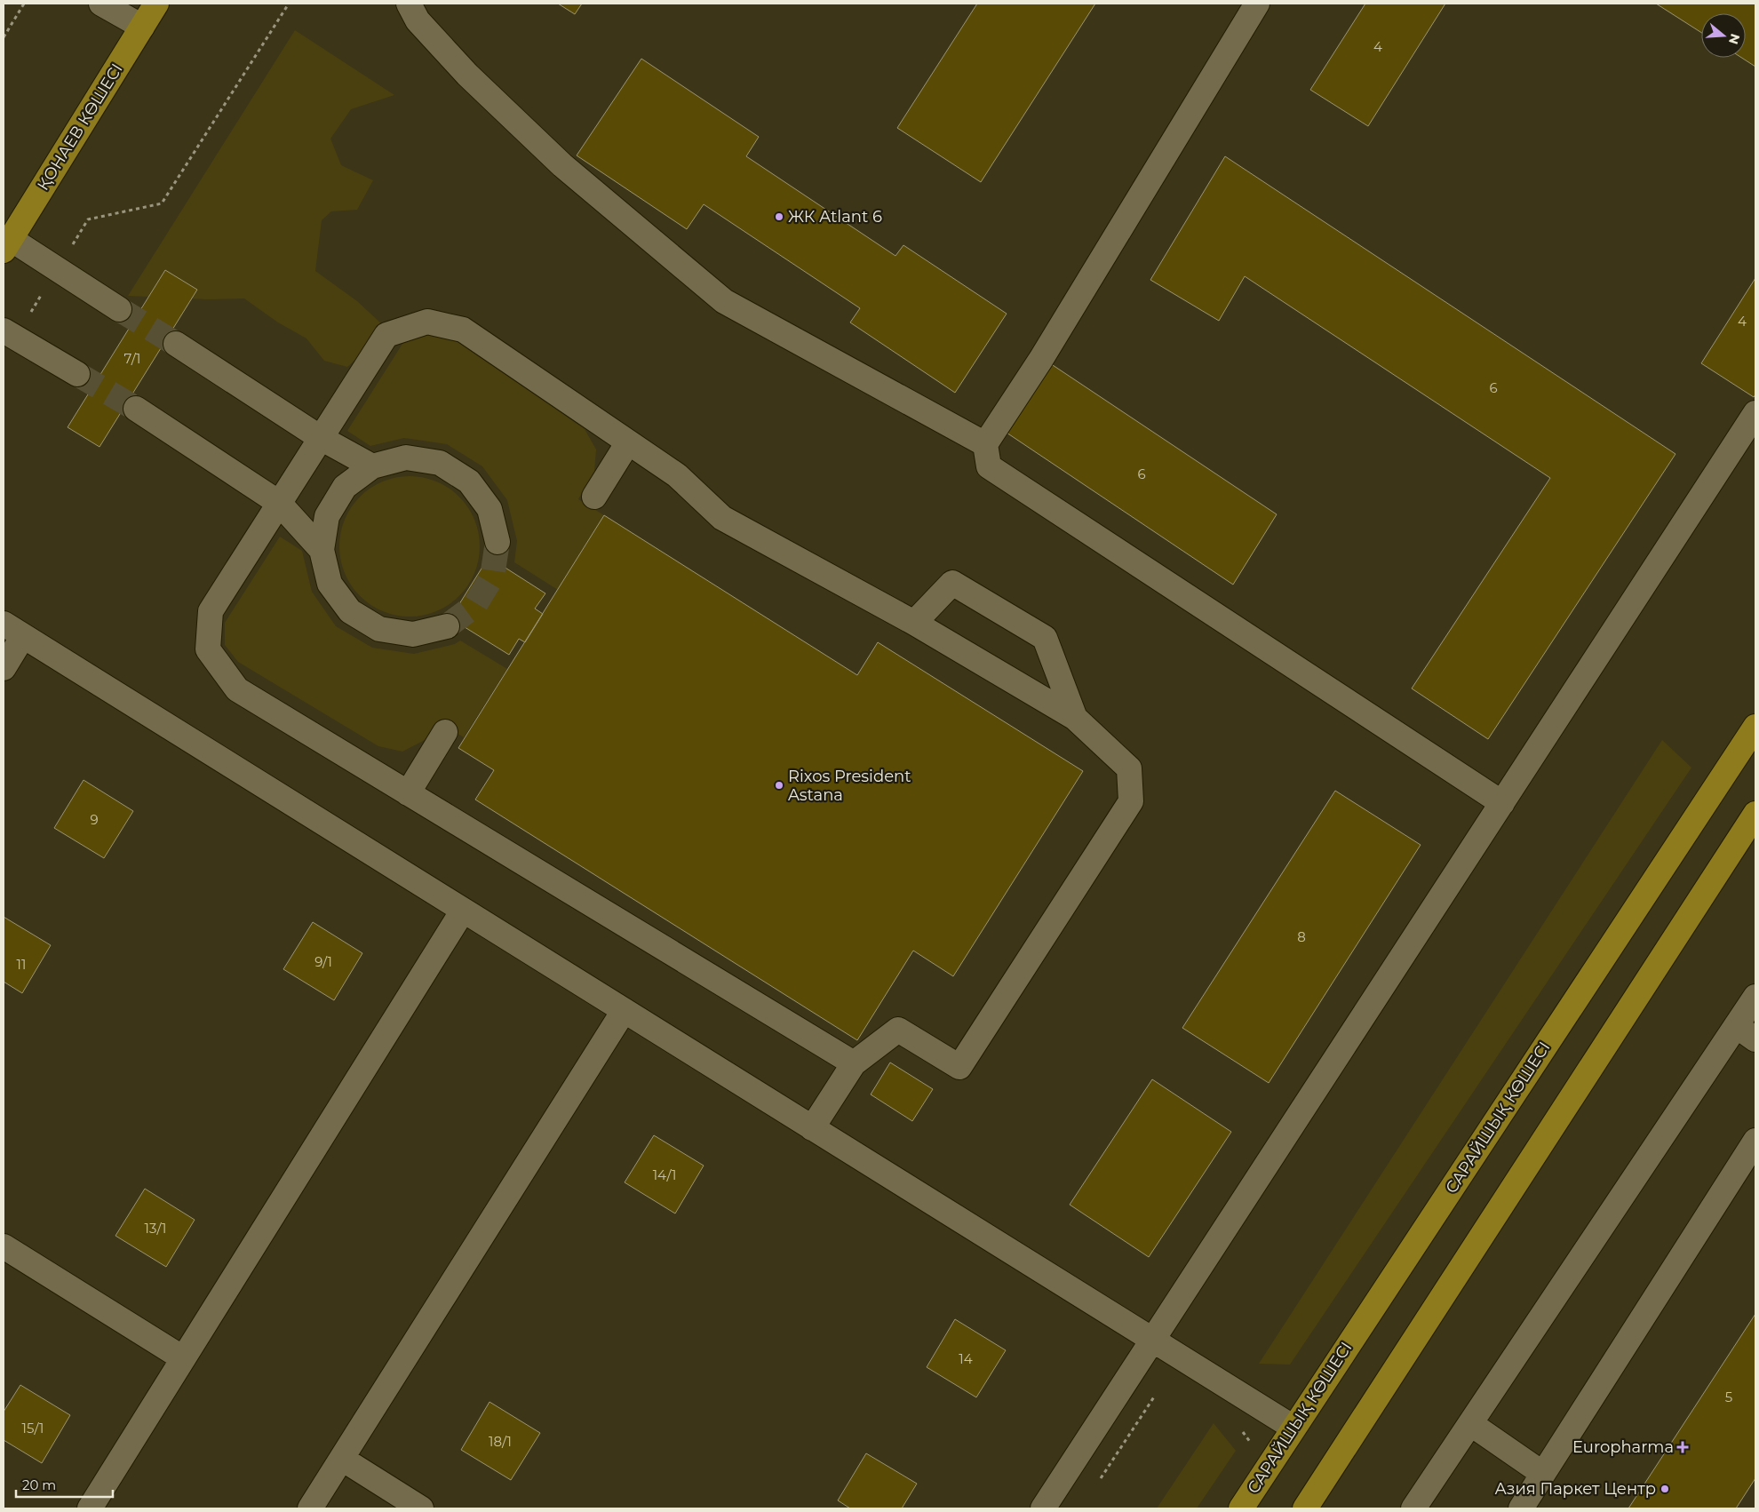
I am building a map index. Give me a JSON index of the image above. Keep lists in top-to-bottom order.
{
  "streets": {
    "main road": ["ҚОНАЕВ КӨШЕСІ", "САРАЙШЫҚ КӨШЕСІ"]
  },
  "places": {
    "other": ["ЖК Atlant 6", "Rixos President Astana", "Азия Паркет Центр"],
    "health": ["Europharma"]
  },
  "house_numbers": [
    "4",
    "4",
    "7/1",
    "6",
    "6",
    "9",
    "8",
    "9/1",
    "11",
    "14/1",
    "13/1",
    "14",
    "5",
    "15/1",
    "18/1"
  ],
  "scale_bar": "20 m",
  "north": "right"
}
